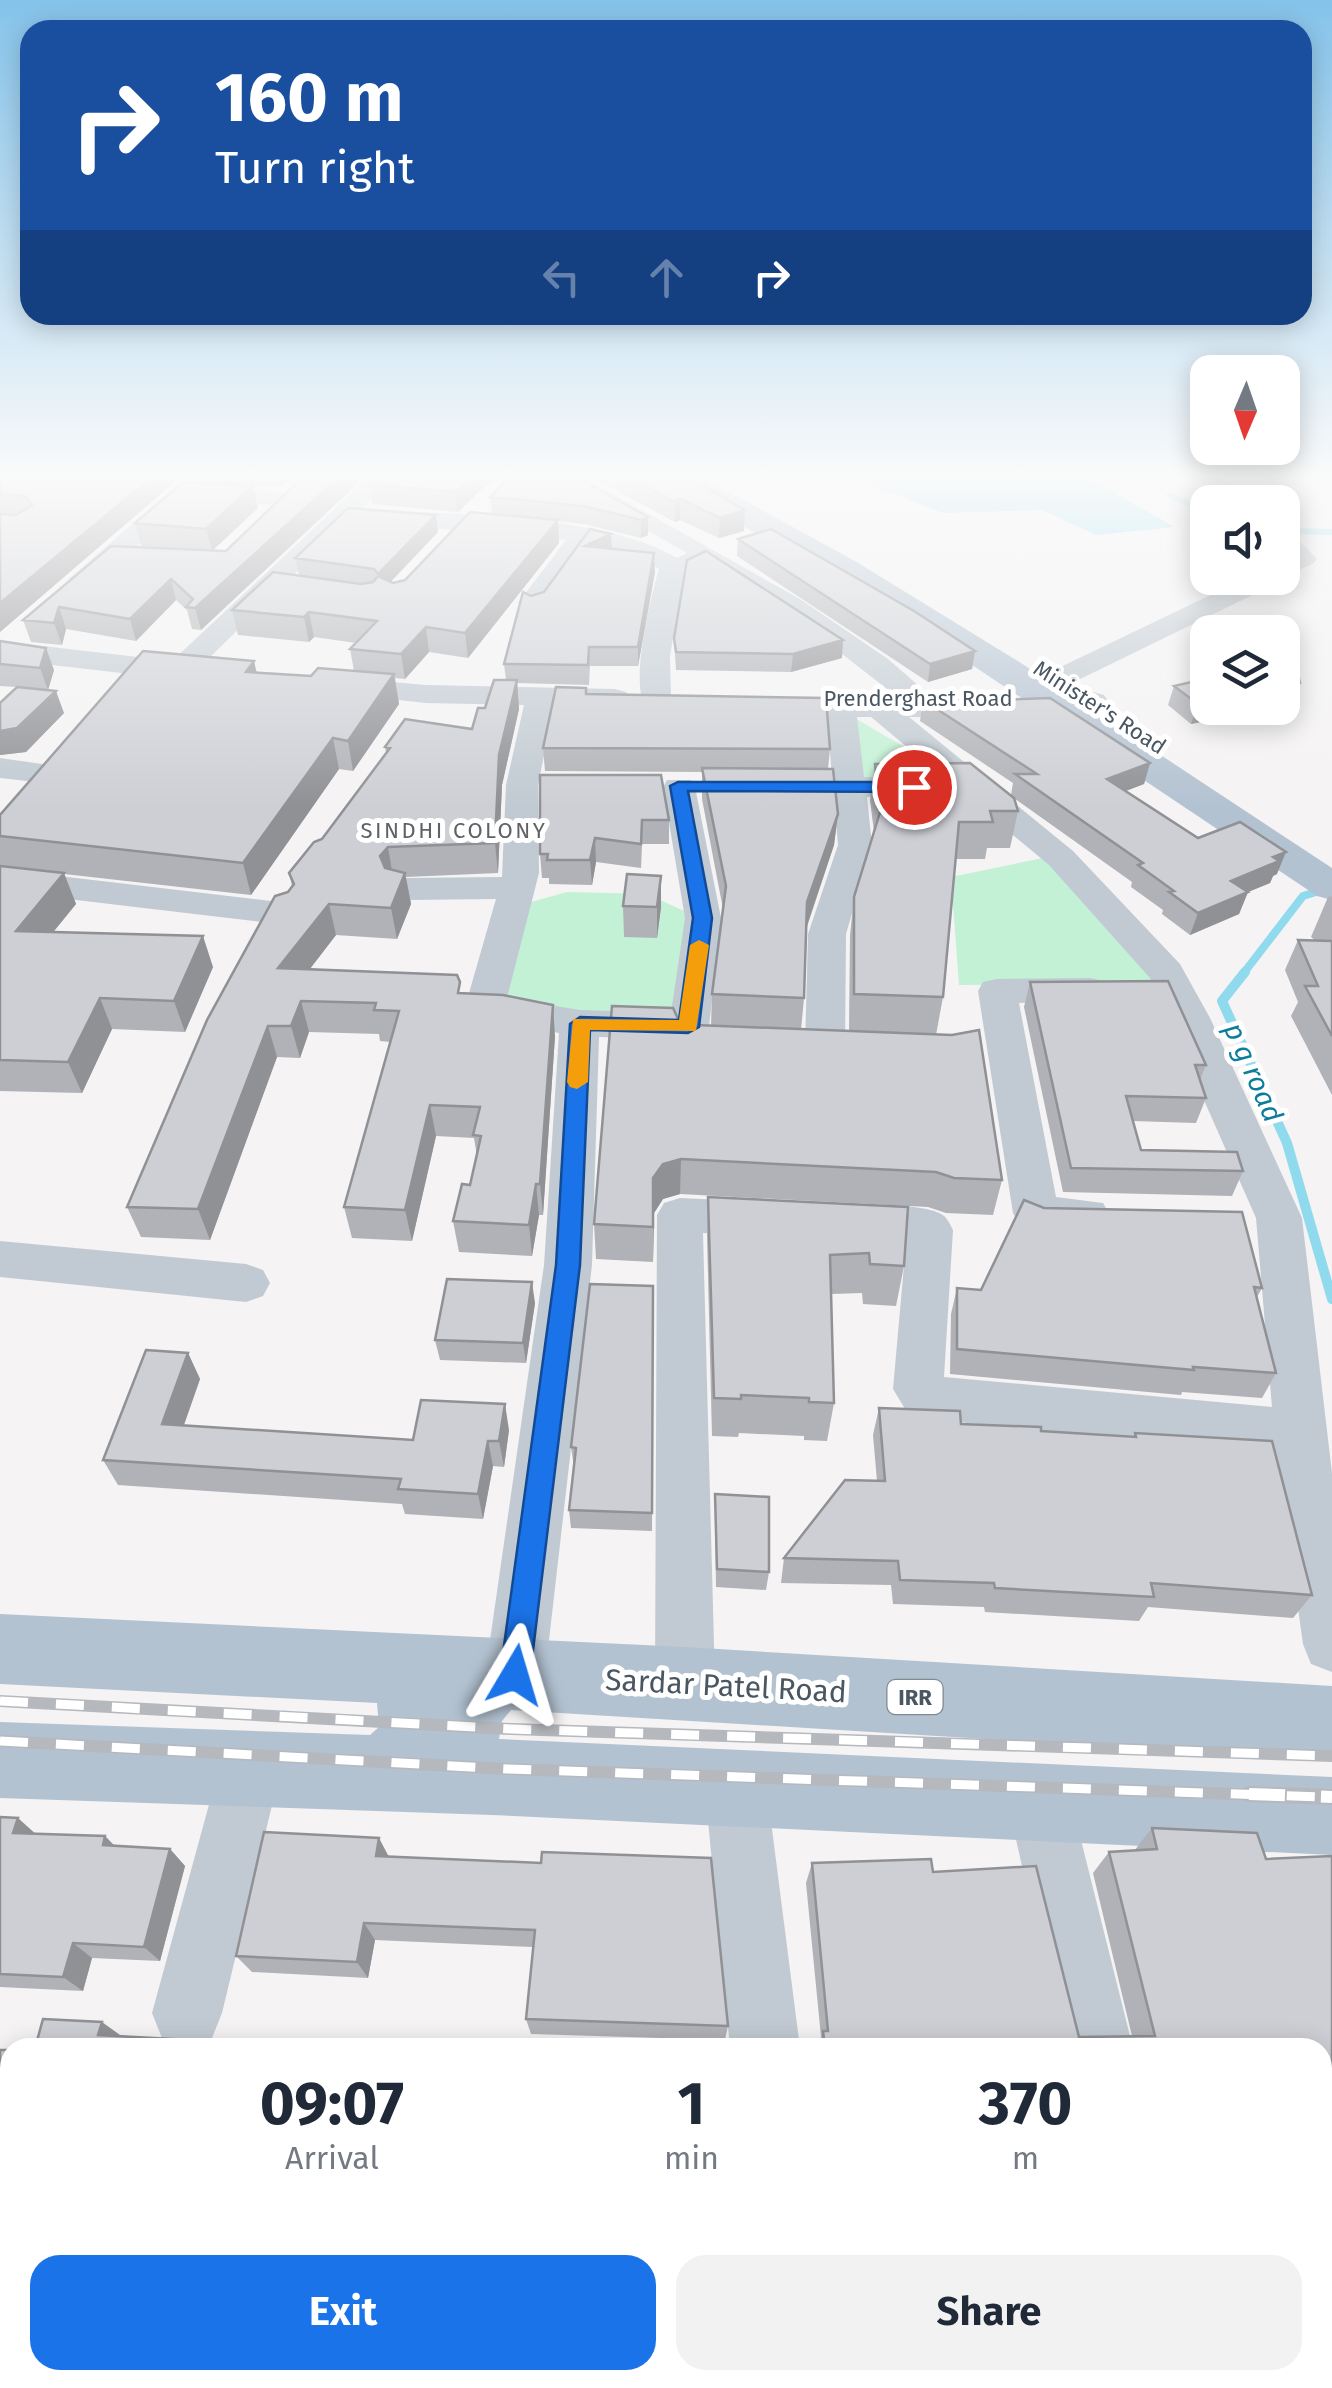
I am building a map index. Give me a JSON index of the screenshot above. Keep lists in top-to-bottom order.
{
  "streets": {
    "main road": ["Minister's Road", "Sardar Patel Road", "IRR"],
    "street": ["Prenderghast Road"]
  },
  "crossings": [
    ["Prenderghast Road", "Minister's Road"]
  ],
  "districts": ["SINDHI COLONY"],
  "water": ["p g road"],
  "north": "bottom",
  "page": {
    "turn": ["160 m", "Turn right"],
    "eta": [
      "09:07",
      "Arrival",
      "1",
      "min",
      "370",
      "m"
    ],
    "buttons": ["Exit", "Share"]
  }
}
